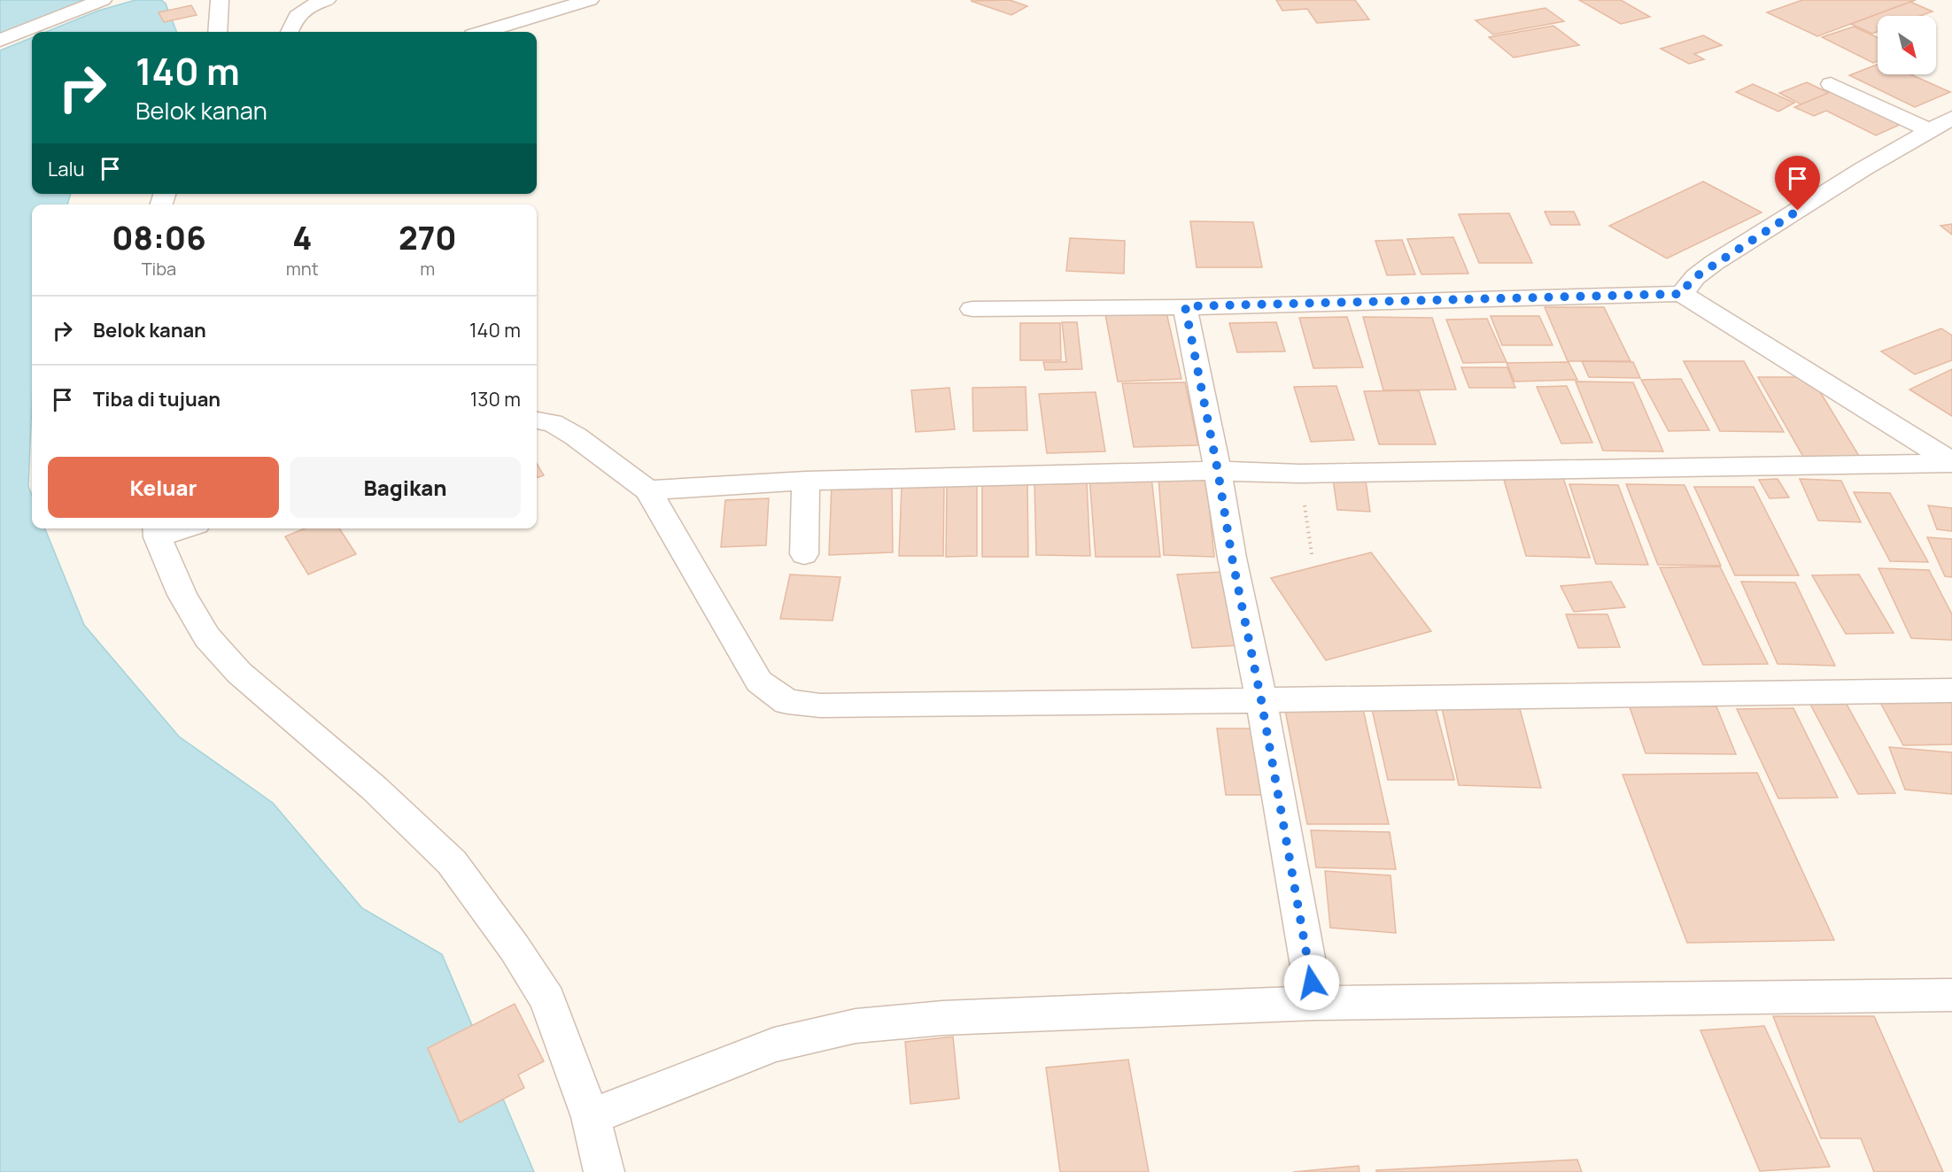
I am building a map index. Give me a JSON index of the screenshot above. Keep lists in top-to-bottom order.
{
  "north": "bottom right",
  "page": {
    "turn": ["140 m", "Belok kanan"],
    "then": "Lalu",
    "eta": [
      "08:06",
      "Tiba",
      "4",
      "mnt",
      "270",
      "m"
    ],
    "list": [
      {
        "name": "Belok kanan",
        "value": "140 m"
      },
      {
        "name": "Tiba di tujuan",
        "value": "130 m"
      }
    ],
    "buttons": ["Keluar", "Bagikan"]
  }
}
